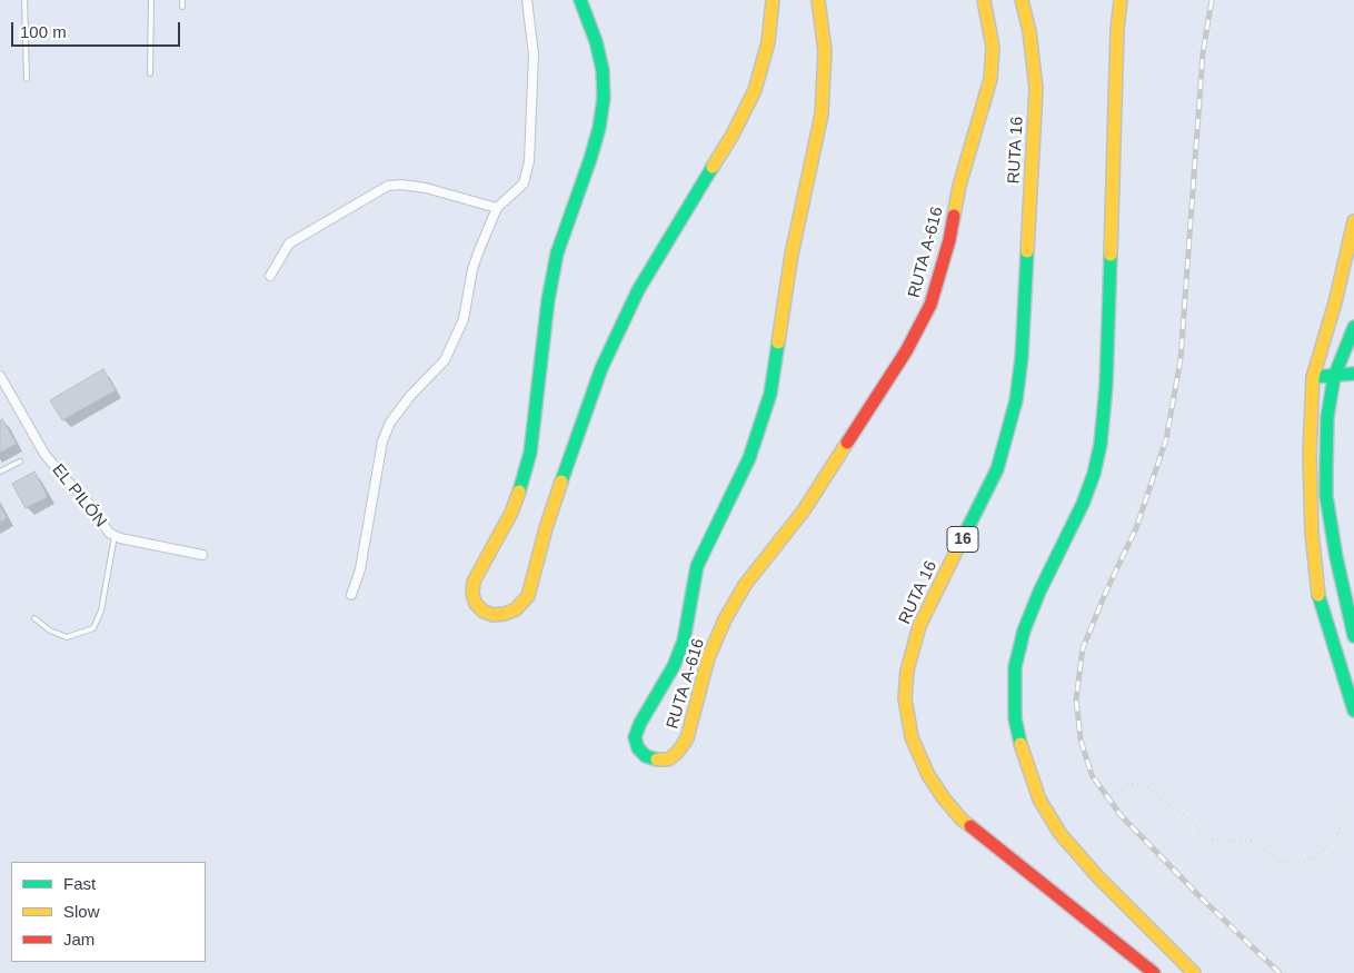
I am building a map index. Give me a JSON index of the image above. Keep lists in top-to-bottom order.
{
  "streets": {
    "main road": ["RUTA 16", "RUTA A-616", "16"],
    "street": ["EL PILÓN"]
  },
  "legend": ["Fast", "Slow", "Jam"],
  "scale_bar": "100 m"
}
